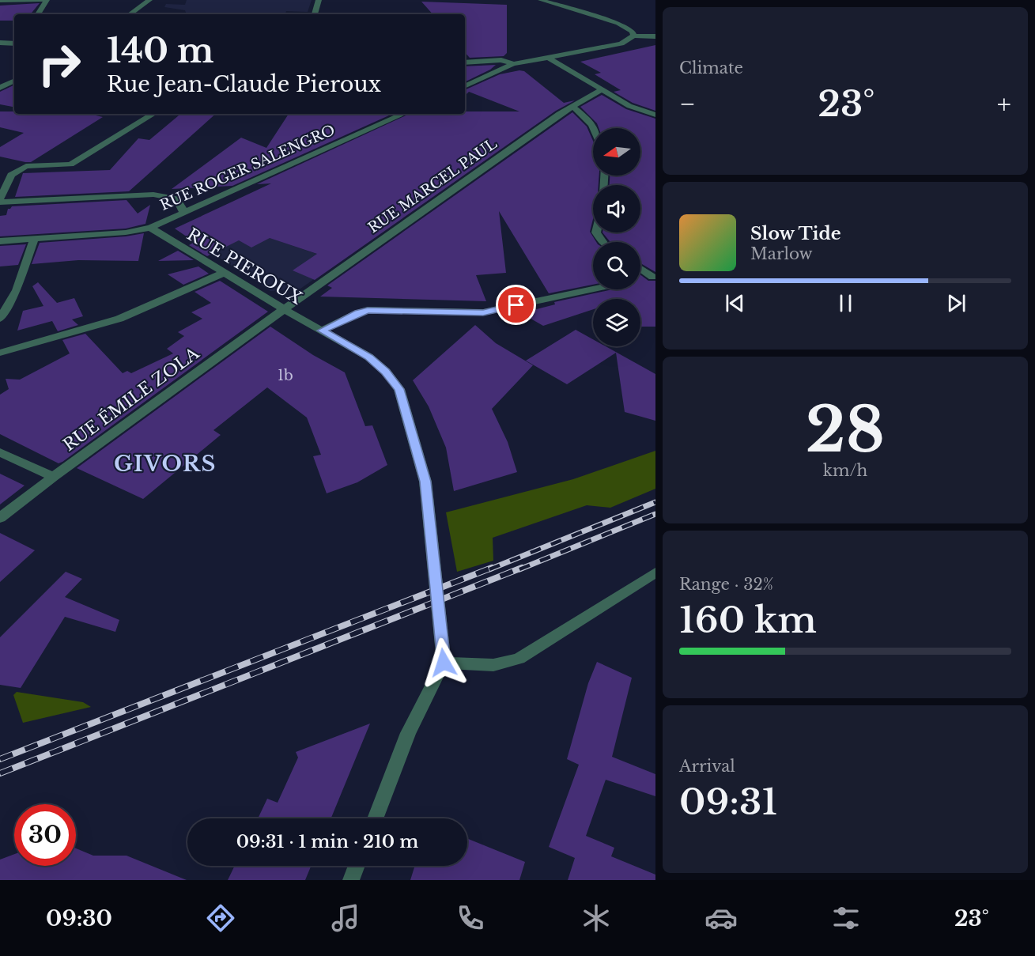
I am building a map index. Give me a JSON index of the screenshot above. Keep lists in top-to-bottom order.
{
  "streets": {
    "street": [
      "RUE ROGER SALENGRO",
      "RUE MARCEL PAUL",
      "RUE PIEROUX",
      "RUE ÉMILE ZOLA"
    ]
  },
  "crossings": [
    ["RUE ROGER SALENGRO", "RUE PIEROUX"],
    ["RUE MARCEL PAUL", "RUE PIEROUX"],
    ["RUE MARCEL PAUL", "RUE ÉMILE ZOLA"],
    ["RUE PIEROUX", "RUE ÉMILE ZOLA"]
  ],
  "districts": ["GIVORS"],
  "house_numbers": ["1b"],
  "north": "left",
  "page": {
    "tile": [
      "Climate",
      ["28", "km/h"],
      ["Range · 32%", "160 km"],
      ["Arrival", "09:31"]
    ],
    "turn": ["140 m", "Rue Jean-Claude Pieroux"],
    "heat": ["−", "23°", "+"],
    "song": ["Slow Tide", "Marlow"],
    "limit": "30",
    "trip": "09:31 · 1 min · 210 m",
    "tabs": ["09:30", "23°"]
  }
}
